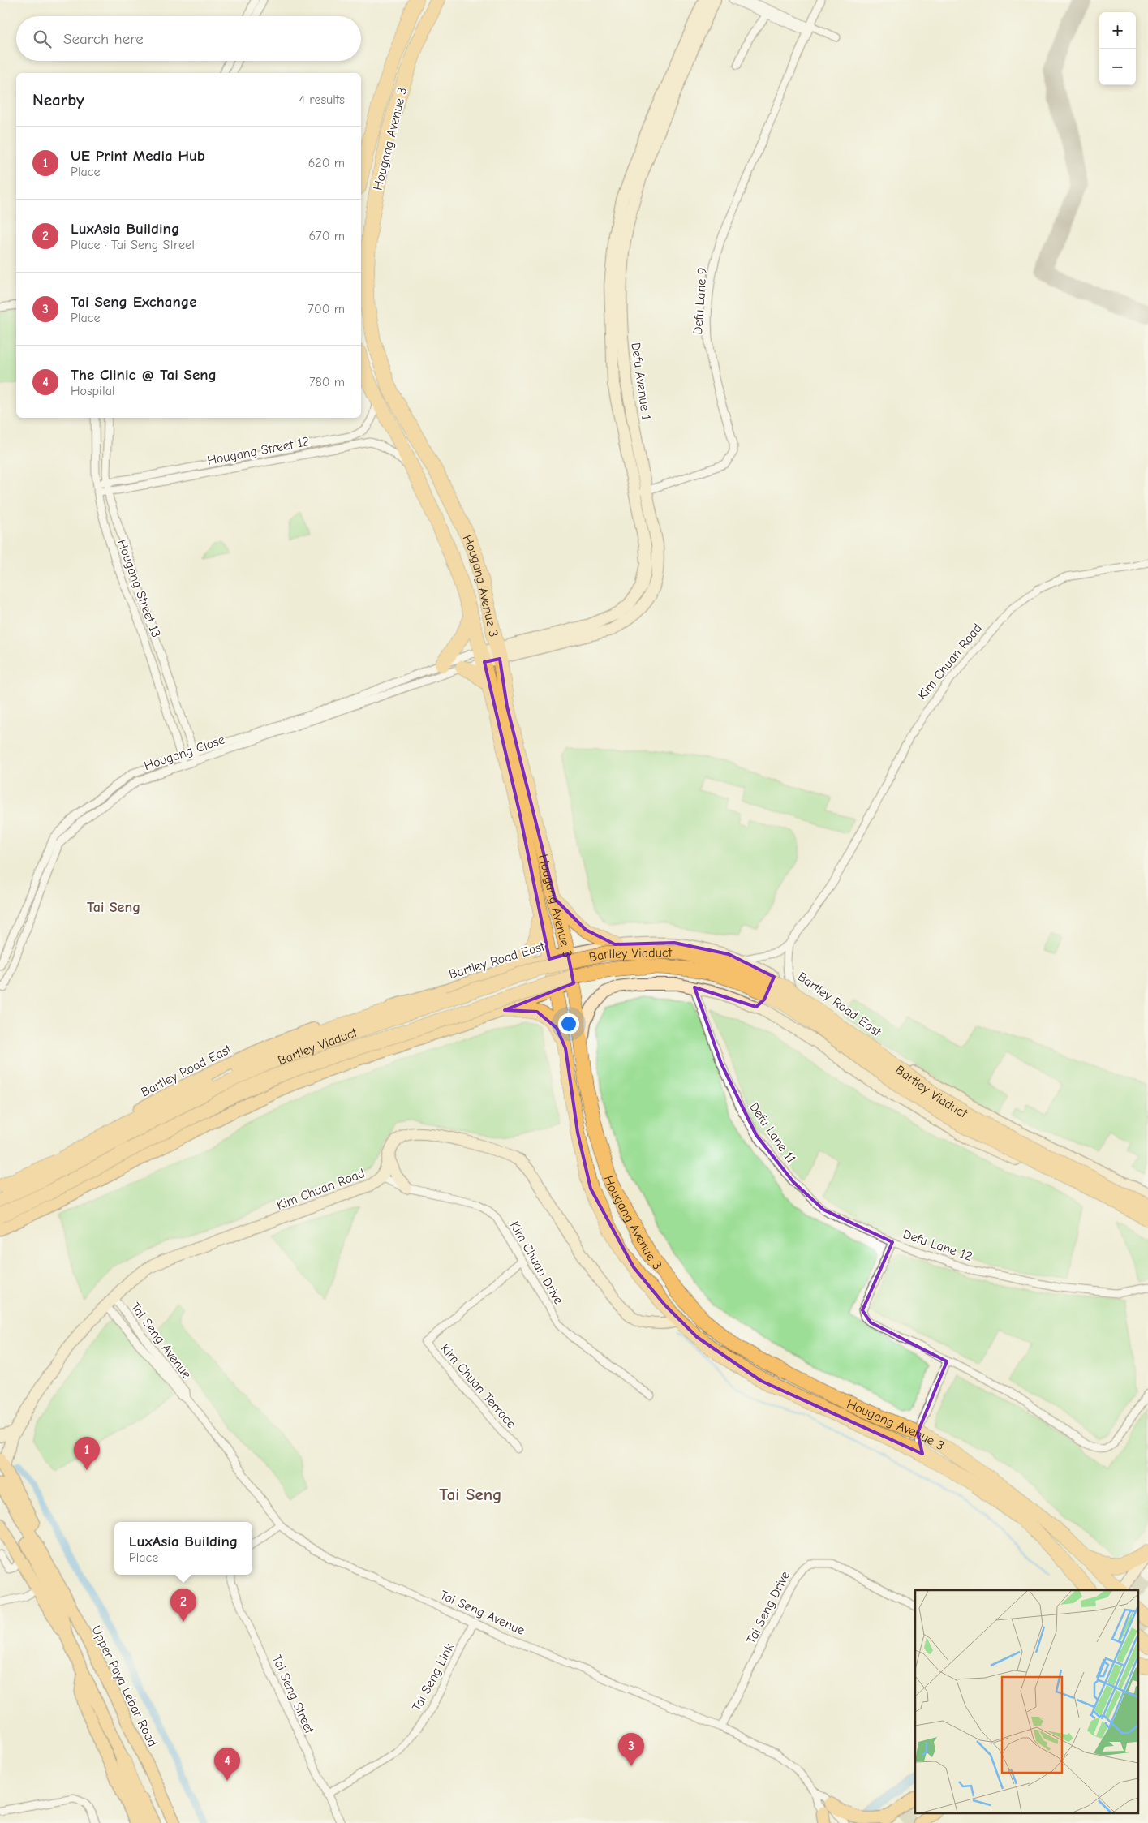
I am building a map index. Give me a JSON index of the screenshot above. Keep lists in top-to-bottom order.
{
  "streets": {
    "highway": ["Hougang Avenue 3", "Bartley Viaduct"],
    "main road": [
      "Defu Avenue 1",
      "Kim Chuan Road",
      "Bartley Road East",
      "Upper Paya Lebar Road"
    ],
    "street": [
      "Defu Lane 9",
      "Hougang Street 12",
      "Hougang Street 13",
      "Hougang Close",
      "Defu Lane 11",
      "Defu Lane 12",
      "Kim Chuan Drive",
      "Tai Seng Avenue",
      "Kim Chuan Terrace",
      "Tai Seng Drive",
      "Tai Seng Link",
      "Tai Seng Street"
    ]
  },
  "crossings": [
    ["Hougang Avenue 3", "Defu Avenue 1"],
    ["Hougang Avenue 3", "Hougang Street 12"],
    ["Hougang Avenue 3", "Kim Chuan Road"],
    ["Hougang Avenue 3", "Hougang Close"],
    ["Hougang Avenue 3", "Bartley Road East"],
    ["Defu Lane 9", "Defu Avenue 1"],
    ["Defu Avenue 1", "Hougang Close"],
    ["Hougang Street 12", "Hougang Street 13"],
    ["Hougang Street 13", "Hougang Close"],
    ["Kim Chuan Road", "Kim Chuan Drive"],
    ["Kim Chuan Road", "Tai Seng Avenue"],
    ["Kim Chuan Road", "Upper Paya Lebar Road"],
    ["Defu Lane 11", "Defu Lane 12"],
    ["Kim Chuan Drive", "Kim Chuan Terrace"],
    ["Tai Seng Avenue", "Tai Seng Drive"],
    ["Tai Seng Avenue", "Tai Seng Link"],
    ["Tai Seng Link", "Tai Seng Street"]
  ],
  "districts": ["Tai Seng", "Tai Seng"],
  "page": {
    "map_buttons": ["+", "−"],
    "search": "Search here",
    "heading": ["Nearby", "4 results"],
    "list": [
      {
        "mark": "1",
        "name": "UE Print Media Hub",
        "note": "Place",
        "value": "620 m"
      },
      {
        "mark": "2",
        "name": "LuxAsia Building",
        "note": "Place · Tai Seng Street",
        "value": "670 m"
      },
      {
        "mark": "3",
        "name": "Tai Seng Exchange",
        "note": "Place",
        "value": "700 m"
      },
      {
        "mark": "4",
        "name": "The Clinic @ Tai Seng",
        "note": "Hospital",
        "value": "780 m"
      }
    ],
    "pins": [
      "1",
      "2",
      "3",
      "4"
    ],
    "popup": ["LuxAsia Building", "Place"]
  }
}
